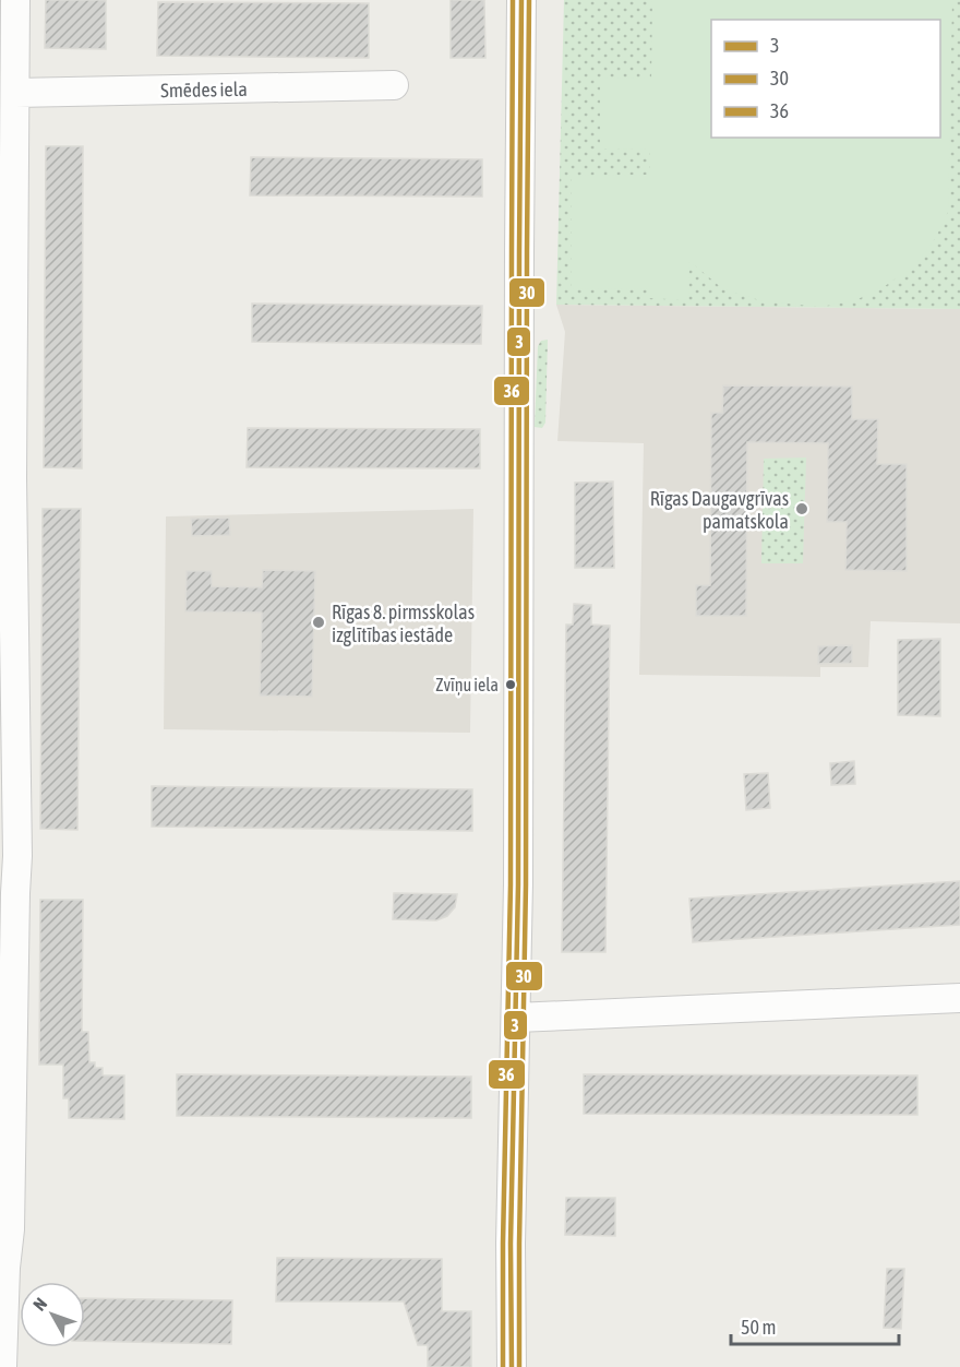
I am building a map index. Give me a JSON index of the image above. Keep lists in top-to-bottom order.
{
  "streets": {
    "street": ["Smēdes iela"]
  },
  "places": ["Rīgas Daugavgrīvas pamatskola", "Rīgas 8. pirmsskolas izglītības iestāde", "Zvīņu iela"],
  "lines": ["transit line 3", "transit line 30", "transit line 36"],
  "legend": ["3", "30", "36"],
  "scale_bar": "50 m",
  "north": "top left"
}
